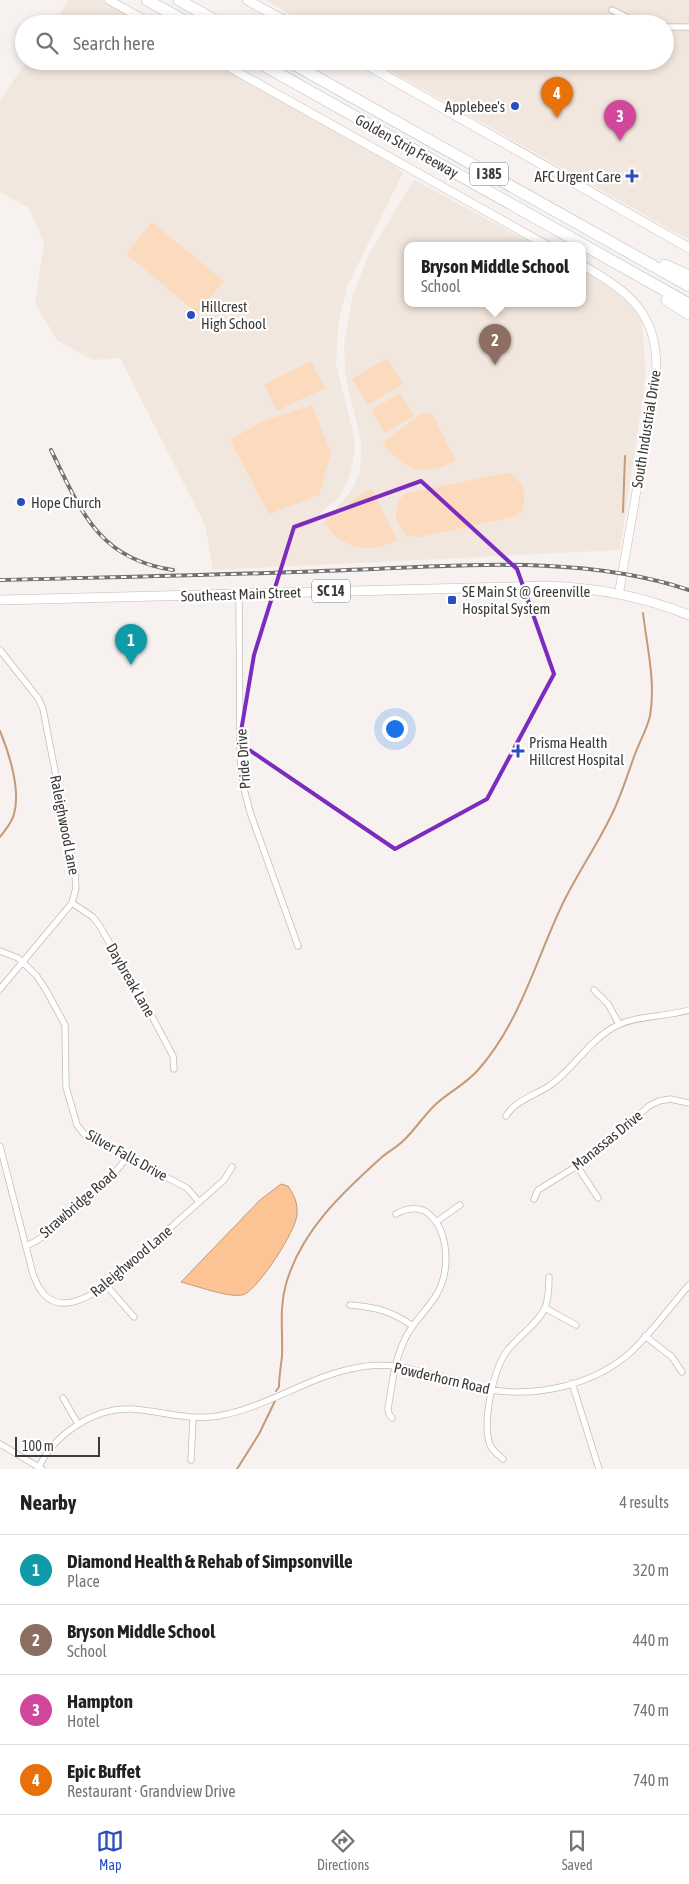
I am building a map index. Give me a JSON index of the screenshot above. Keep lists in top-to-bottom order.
{
  "streets": {
    "highway": ["Golden Strip Freeway", "I 385"],
    "main road": ["SC 14", "Southeast Main Street"],
    "street": [
      "South Industrial Drive",
      "Pride Drive",
      "Raleighwood Lane",
      "Daybreak Lane",
      "Manassas Drive",
      "Silver Falls Drive",
      "Strawbridge Road",
      "Powderhorn Road"
    ]
  },
  "crossings": [
    ["South Industrial Drive", "Southeast Main Street"],
    ["Southeast Main Street", "Pride Drive"],
    ["Raleighwood Lane", "Daybreak Lane"],
    ["Raleighwood Lane", "Silver Falls Drive"],
    ["Raleighwood Lane", "Strawbridge Road"],
    ["Silver Falls Drive", "Strawbridge Road"]
  ],
  "places": {
    "other": ["Applebee's", "Hillcrest High School", "Hope Church"],
    "health": ["AFC Urgent Care", "Prisma Health Hillcrest Hospital"],
    "transit": ["SE Main St @ Greenville Hospital System"]
  },
  "scale_bar": "100 m",
  "page": {
    "search": "Search here",
    "pins": [
      "4",
      "3",
      "2",
      "1"
    ],
    "popup": ["Bryson Middle School", "School"],
    "scale": "100 m",
    "heading": ["Nearby", "4 results"],
    "list": [
      {
        "mark": "1",
        "name": "Diamond Health & Rehab of Simpsonville",
        "note": "Place",
        "value": "320 m"
      },
      {
        "mark": "2",
        "name": "Bryson Middle School",
        "note": "School",
        "value": "440 m"
      },
      {
        "mark": "3",
        "name": "Hampton",
        "note": "Hotel",
        "value": "740 m"
      },
      {
        "mark": "4",
        "name": "Epic Buffet",
        "note": "Restaurant · Grandview Drive",
        "value": "740 m"
      }
    ],
    "nav": ["Map", "Directions", "Saved"]
  }
}
